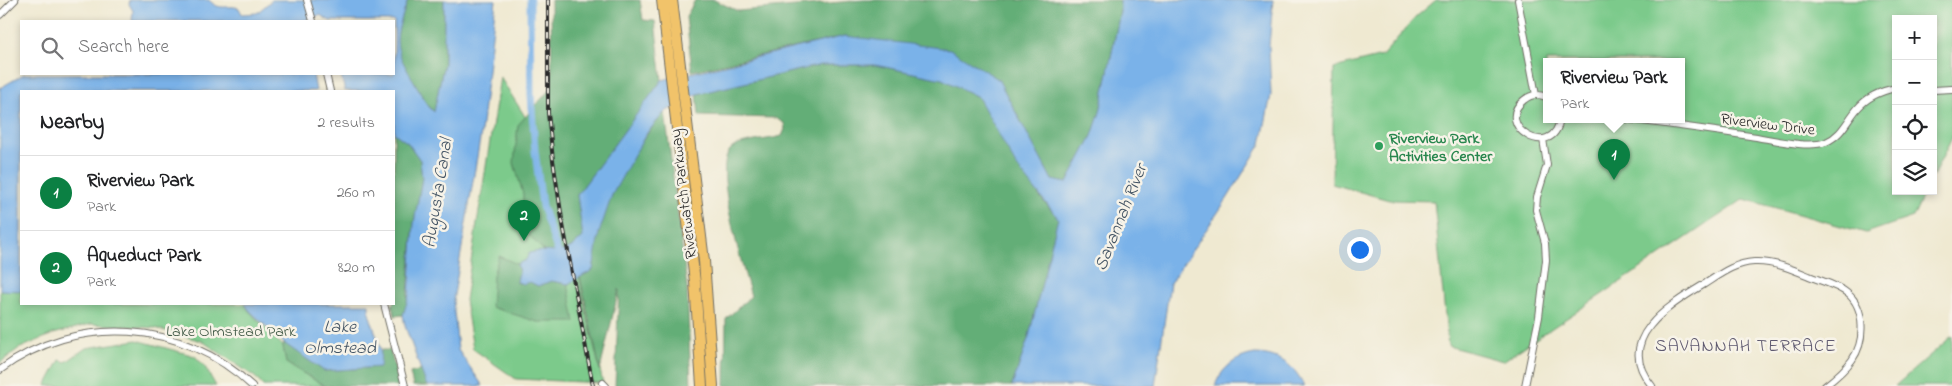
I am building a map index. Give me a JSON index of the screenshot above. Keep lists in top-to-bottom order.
{
  "streets": {
    "main road": ["Riverwatch Parkway"],
    "street": ["Riverview Drive"]
  },
  "districts": ["SAVANNAH TERRACE"],
  "water": ["Augusta Canal", "Savannah River", "Lake Olmstead"],
  "parks": ["Lake Olmstead Park"],
  "places": ["Riverview Park Activities Center"],
  "page": {
    "map_buttons": ["+", "−"],
    "search": "Search here",
    "popup": ["Riverview Park", "Park"],
    "heading": ["Nearby", "2 results"],
    "pins": ["1", "2"],
    "list": [
      {
        "mark": "1",
        "name": "Riverview Park",
        "note": "Park",
        "value": "260 m"
      },
      {
        "mark": "2",
        "name": "Aqueduct Park",
        "note": "Park",
        "value": "820 m"
      }
    ]
  }
}
